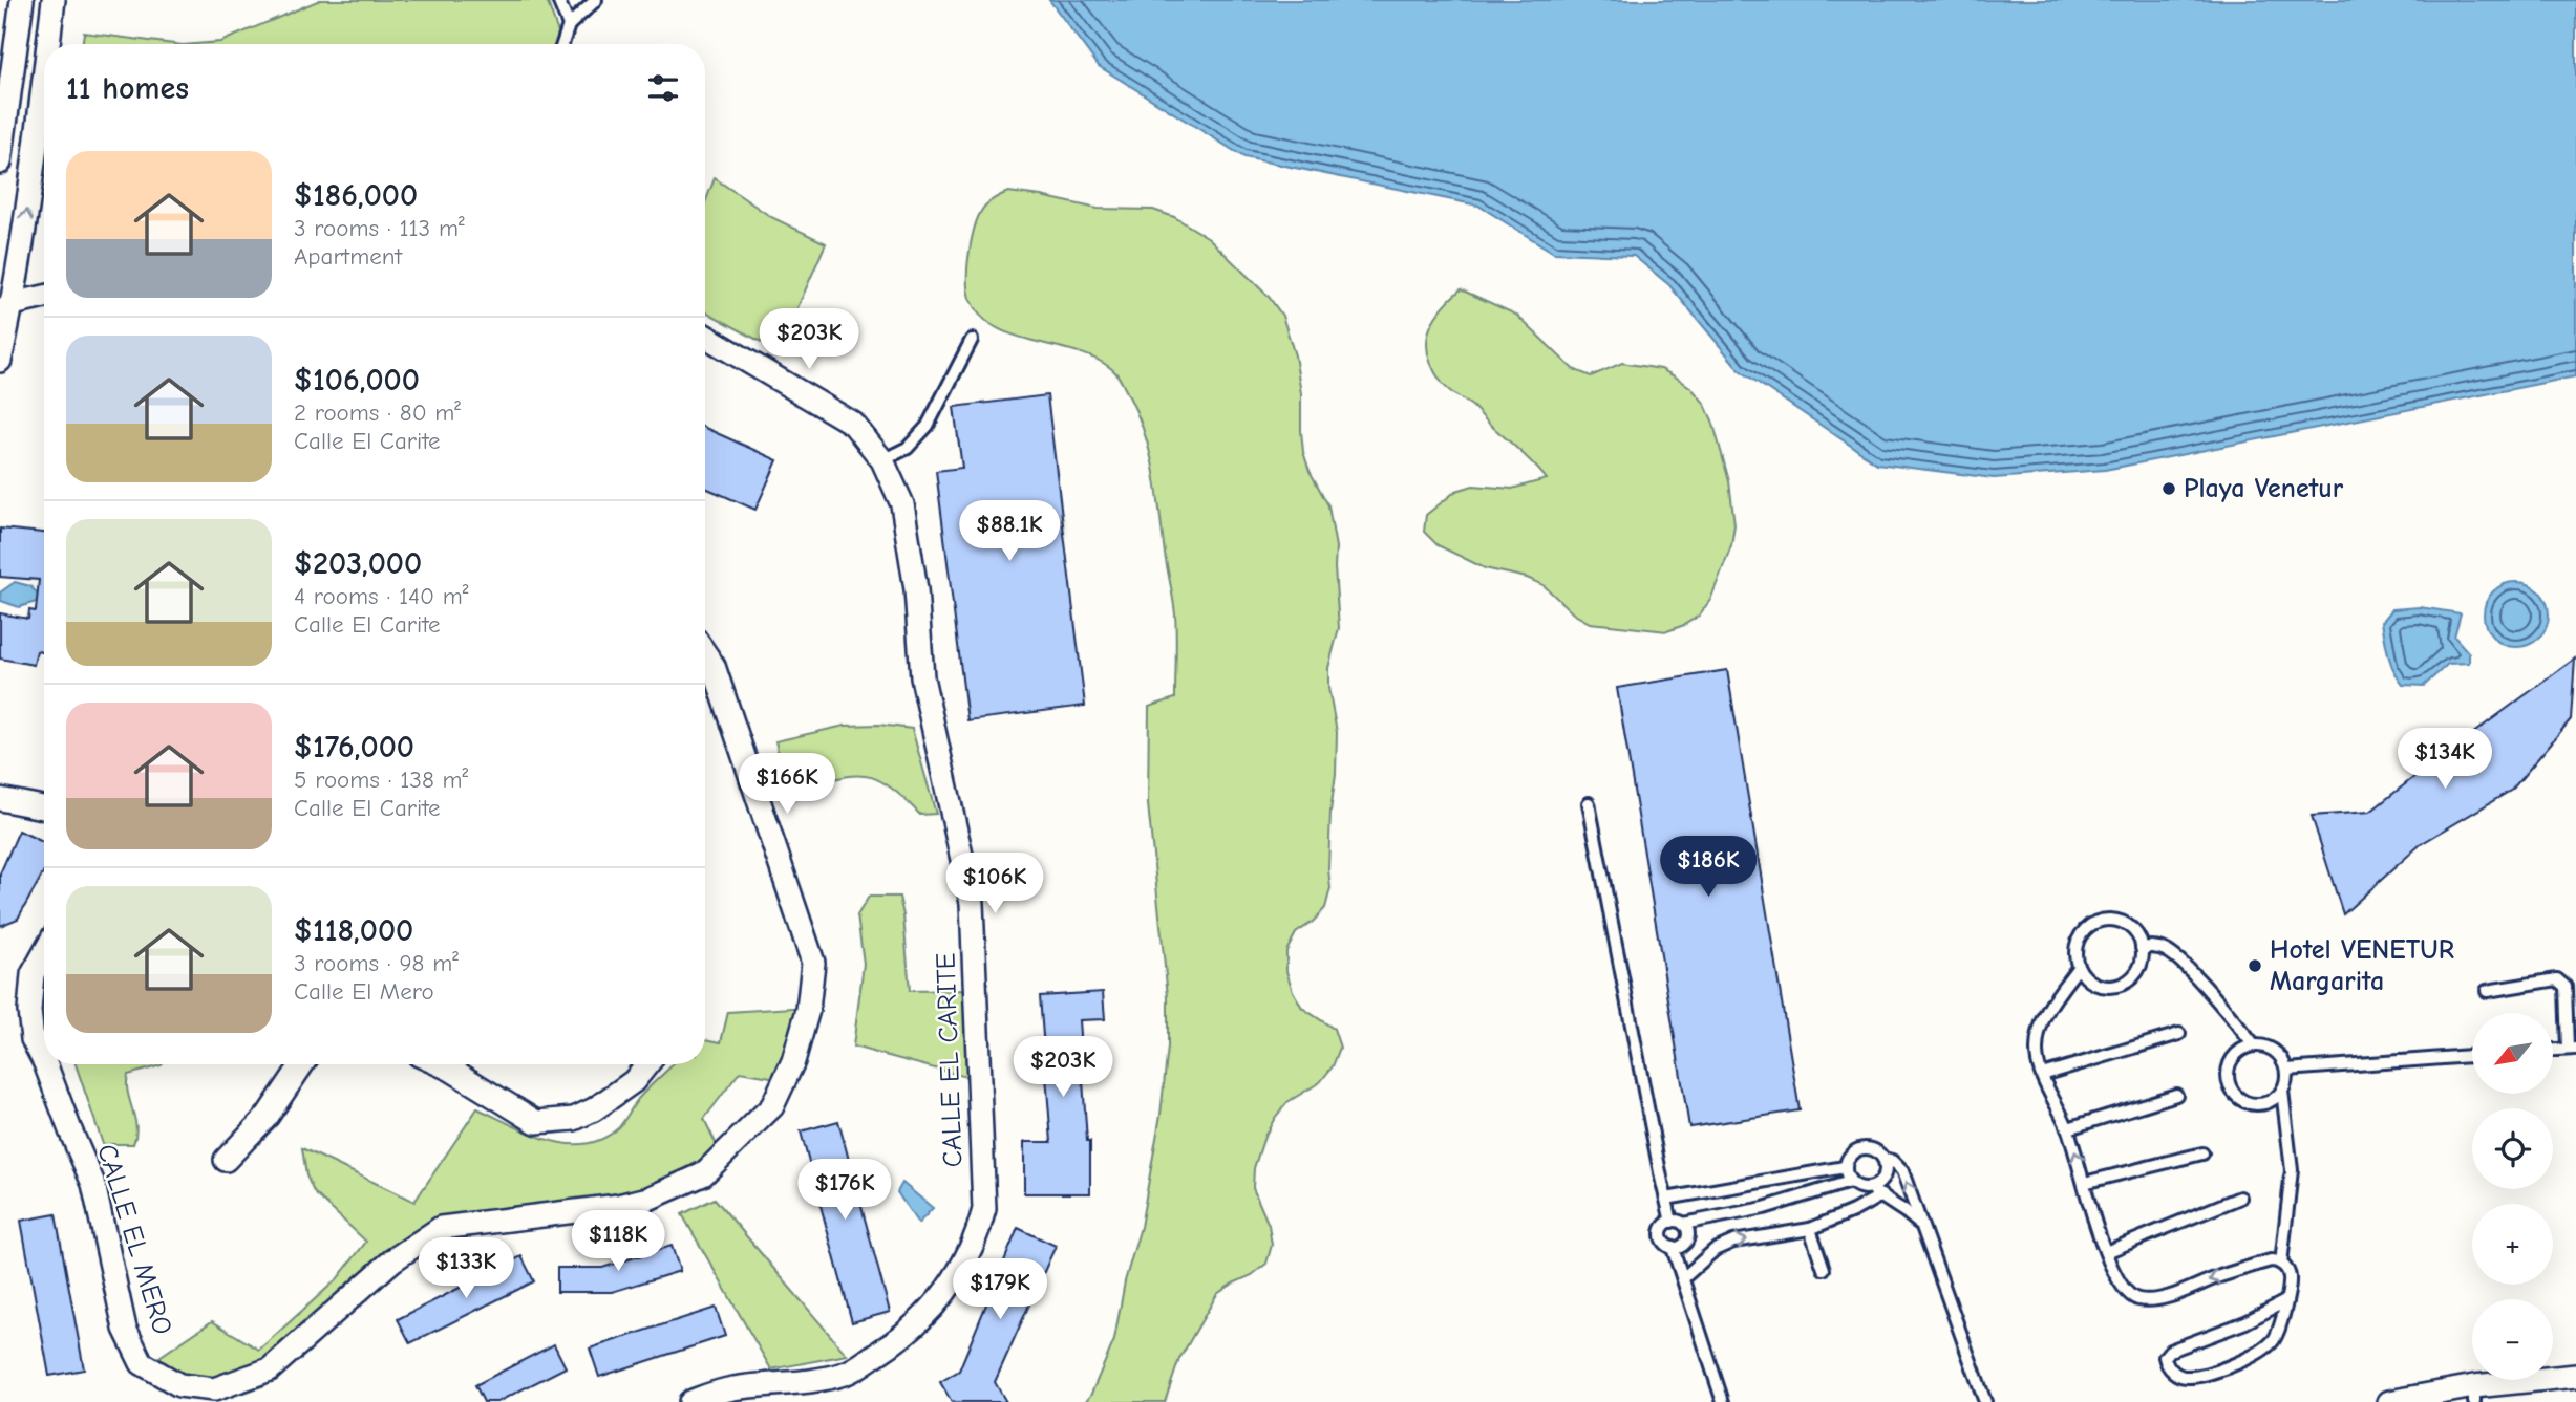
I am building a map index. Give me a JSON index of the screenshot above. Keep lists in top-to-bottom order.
{
  "streets": {
    "street": ["CALLE EL CARITE", "CALLE EL MERO"]
  },
  "places": ["Playa Venetur", "Hotel VENETUR Margarita"],
  "north": "bottom left",
  "page": {
    "heading": "11 homes",
    "list": [
      {
        "name": "$186,000",
        "note": "3 rooms · 113 m² · Apartment"
      },
      {
        "name": "$106,000",
        "note": "2 rooms · 80 m² · Calle El Carite"
      },
      {
        "name": "$203,000",
        "note": "4 rooms · 140 m² · Calle El Carite"
      },
      {
        "name": "$176,000",
        "note": "5 rooms · 138 m² · Calle El Carite"
      },
      {
        "name": "$118,000",
        "note": "3 rooms · 98 m² · Calle El Mero"
      }
    ],
    "price": [
      "$203K",
      "$88.1K",
      "$134K",
      "$166K",
      "$186K",
      "$106K",
      "$203K",
      "$176K",
      "$118K",
      "$133K",
      "$179K"
    ],
    "map_buttons": ["+", "−"]
  }
}
